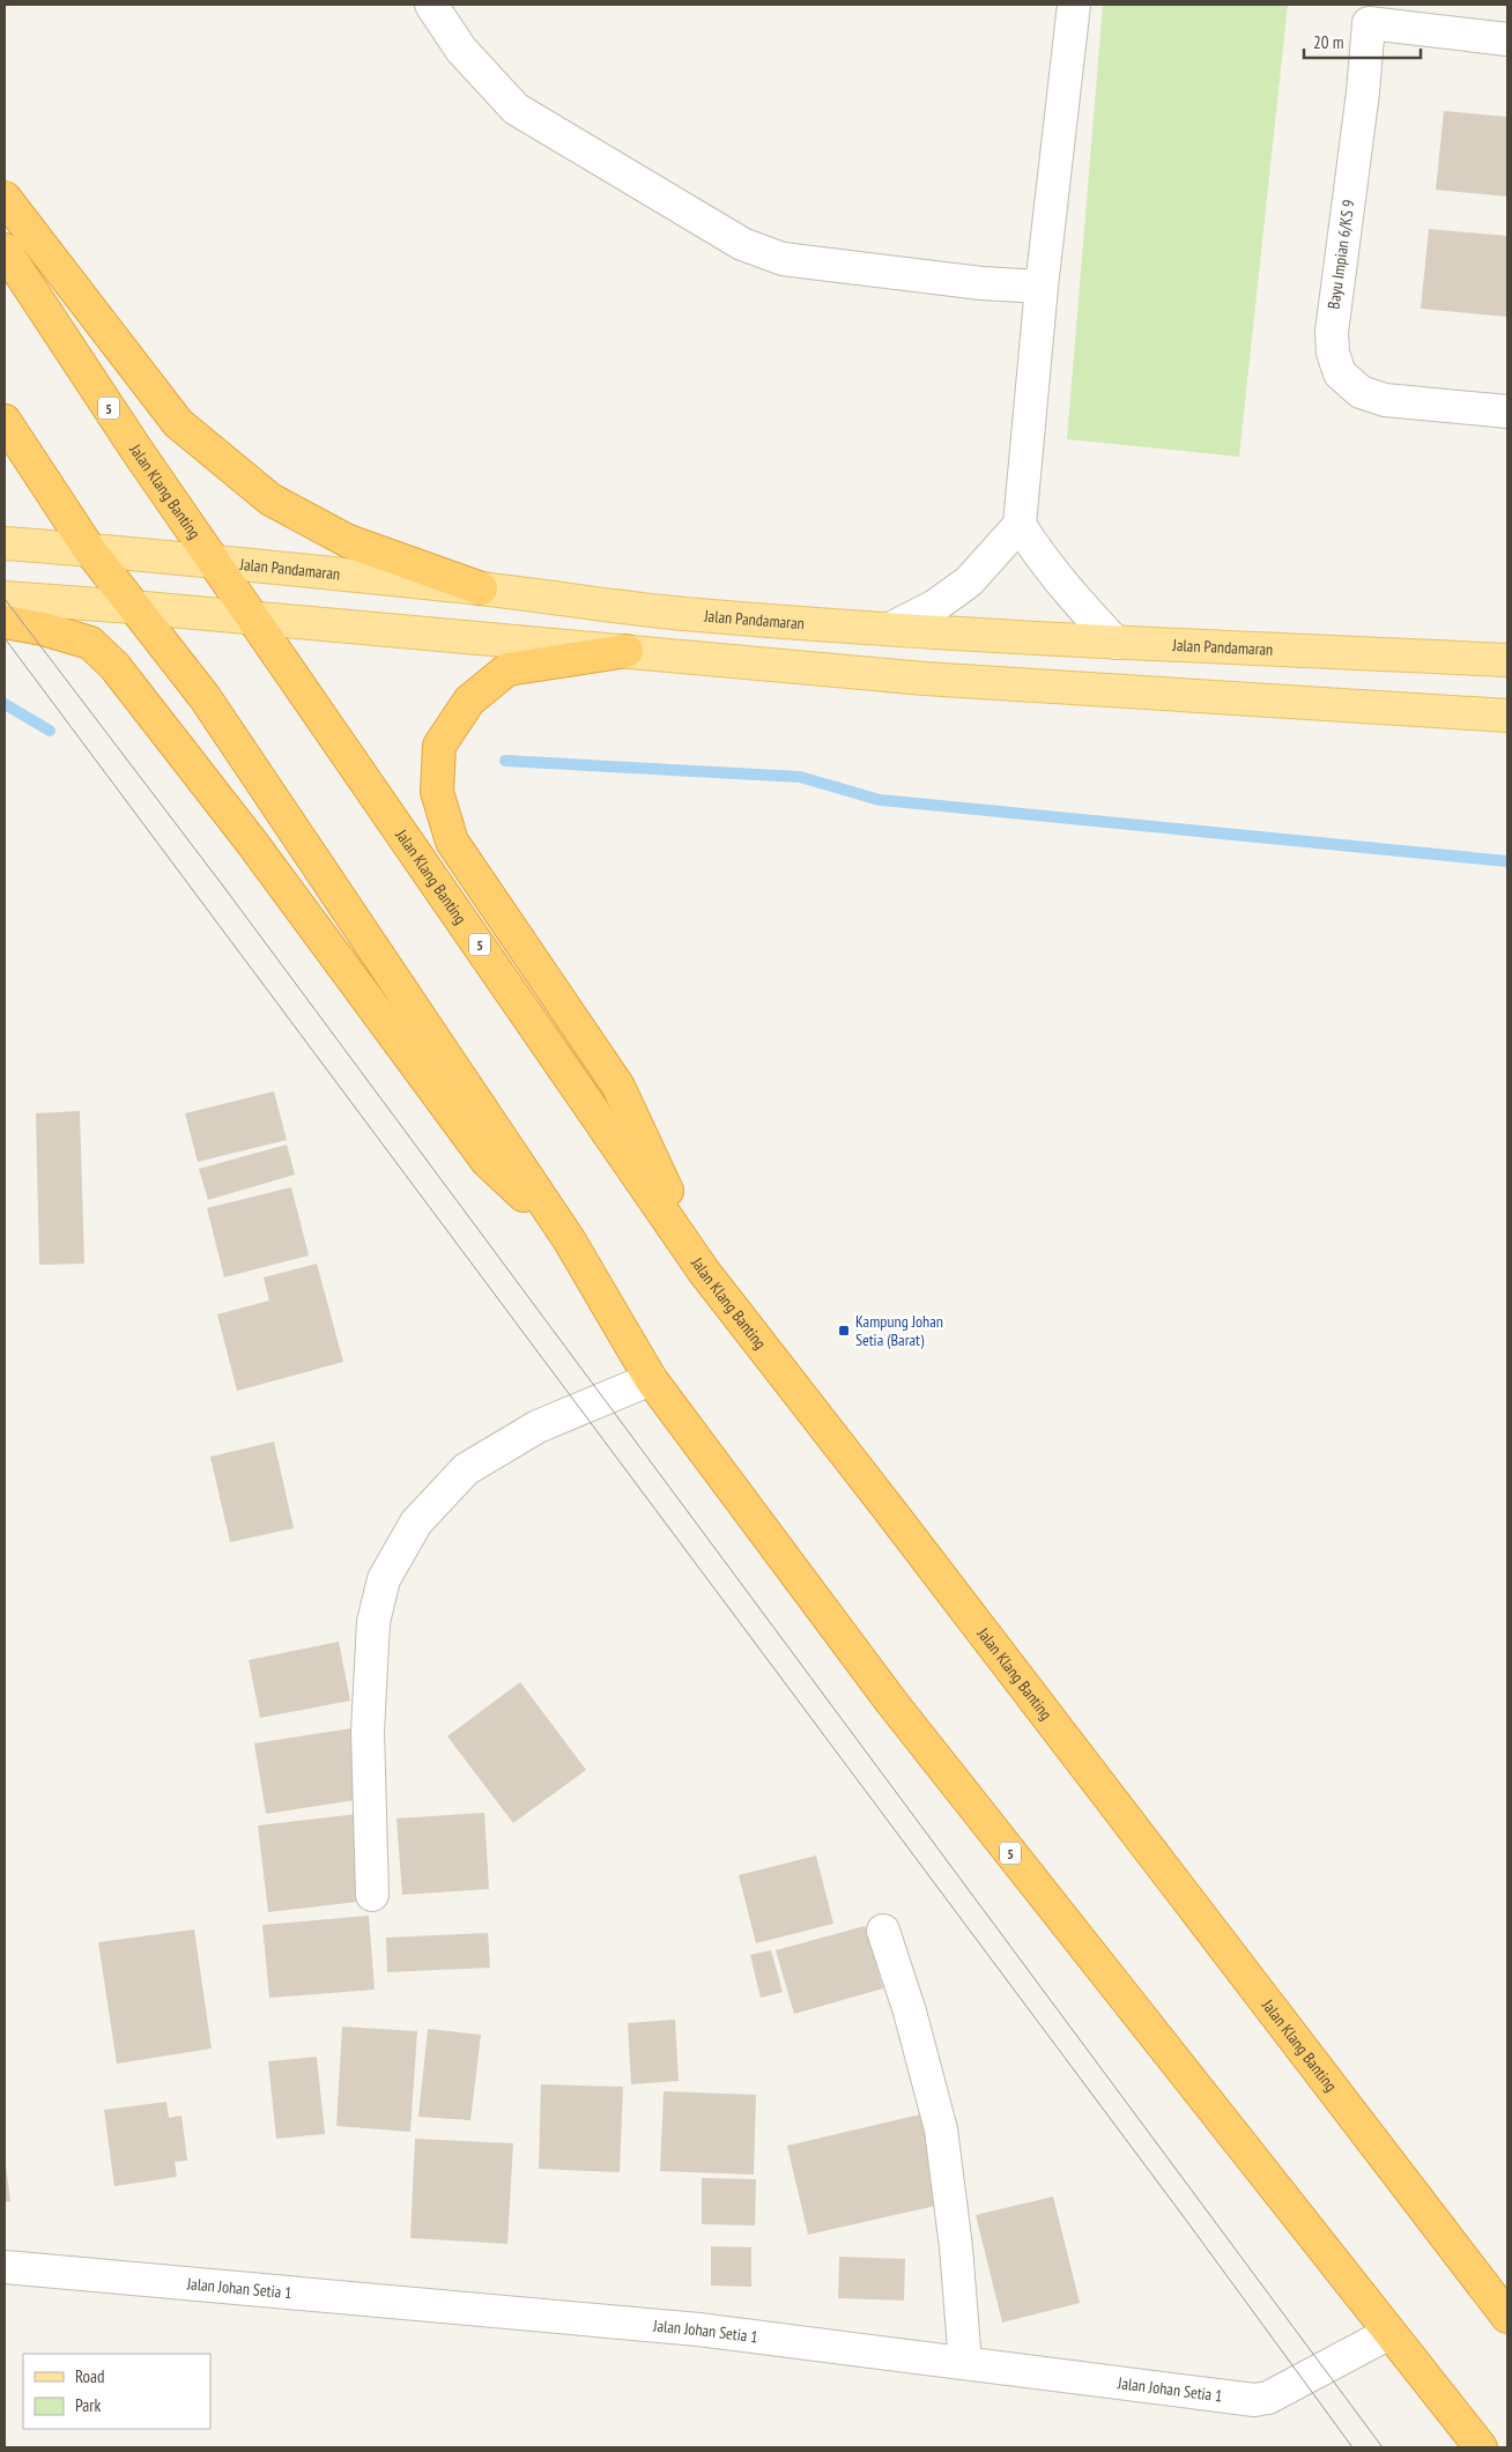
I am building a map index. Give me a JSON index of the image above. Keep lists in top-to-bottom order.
{
  "streets": {
    "highway": ["5", "Jalan Klang Banting"],
    "main road": ["Jalan Pandamaran"],
    "street": ["Bayu Impian 6/KS 9", "Jalan Johan Setia 1"]
  },
  "crossings": [
    ["5", "Jalan Pandamaran"],
    ["5", "Jalan Johan Setia 1"],
    ["Jalan Klang Banting", "Jalan Pandamaran"]
  ],
  "places": {
    "transit": ["Kampung Johan Setia (Barat)"]
  },
  "legend": ["Road", "Park"],
  "scale_bar": "20 m"
}
